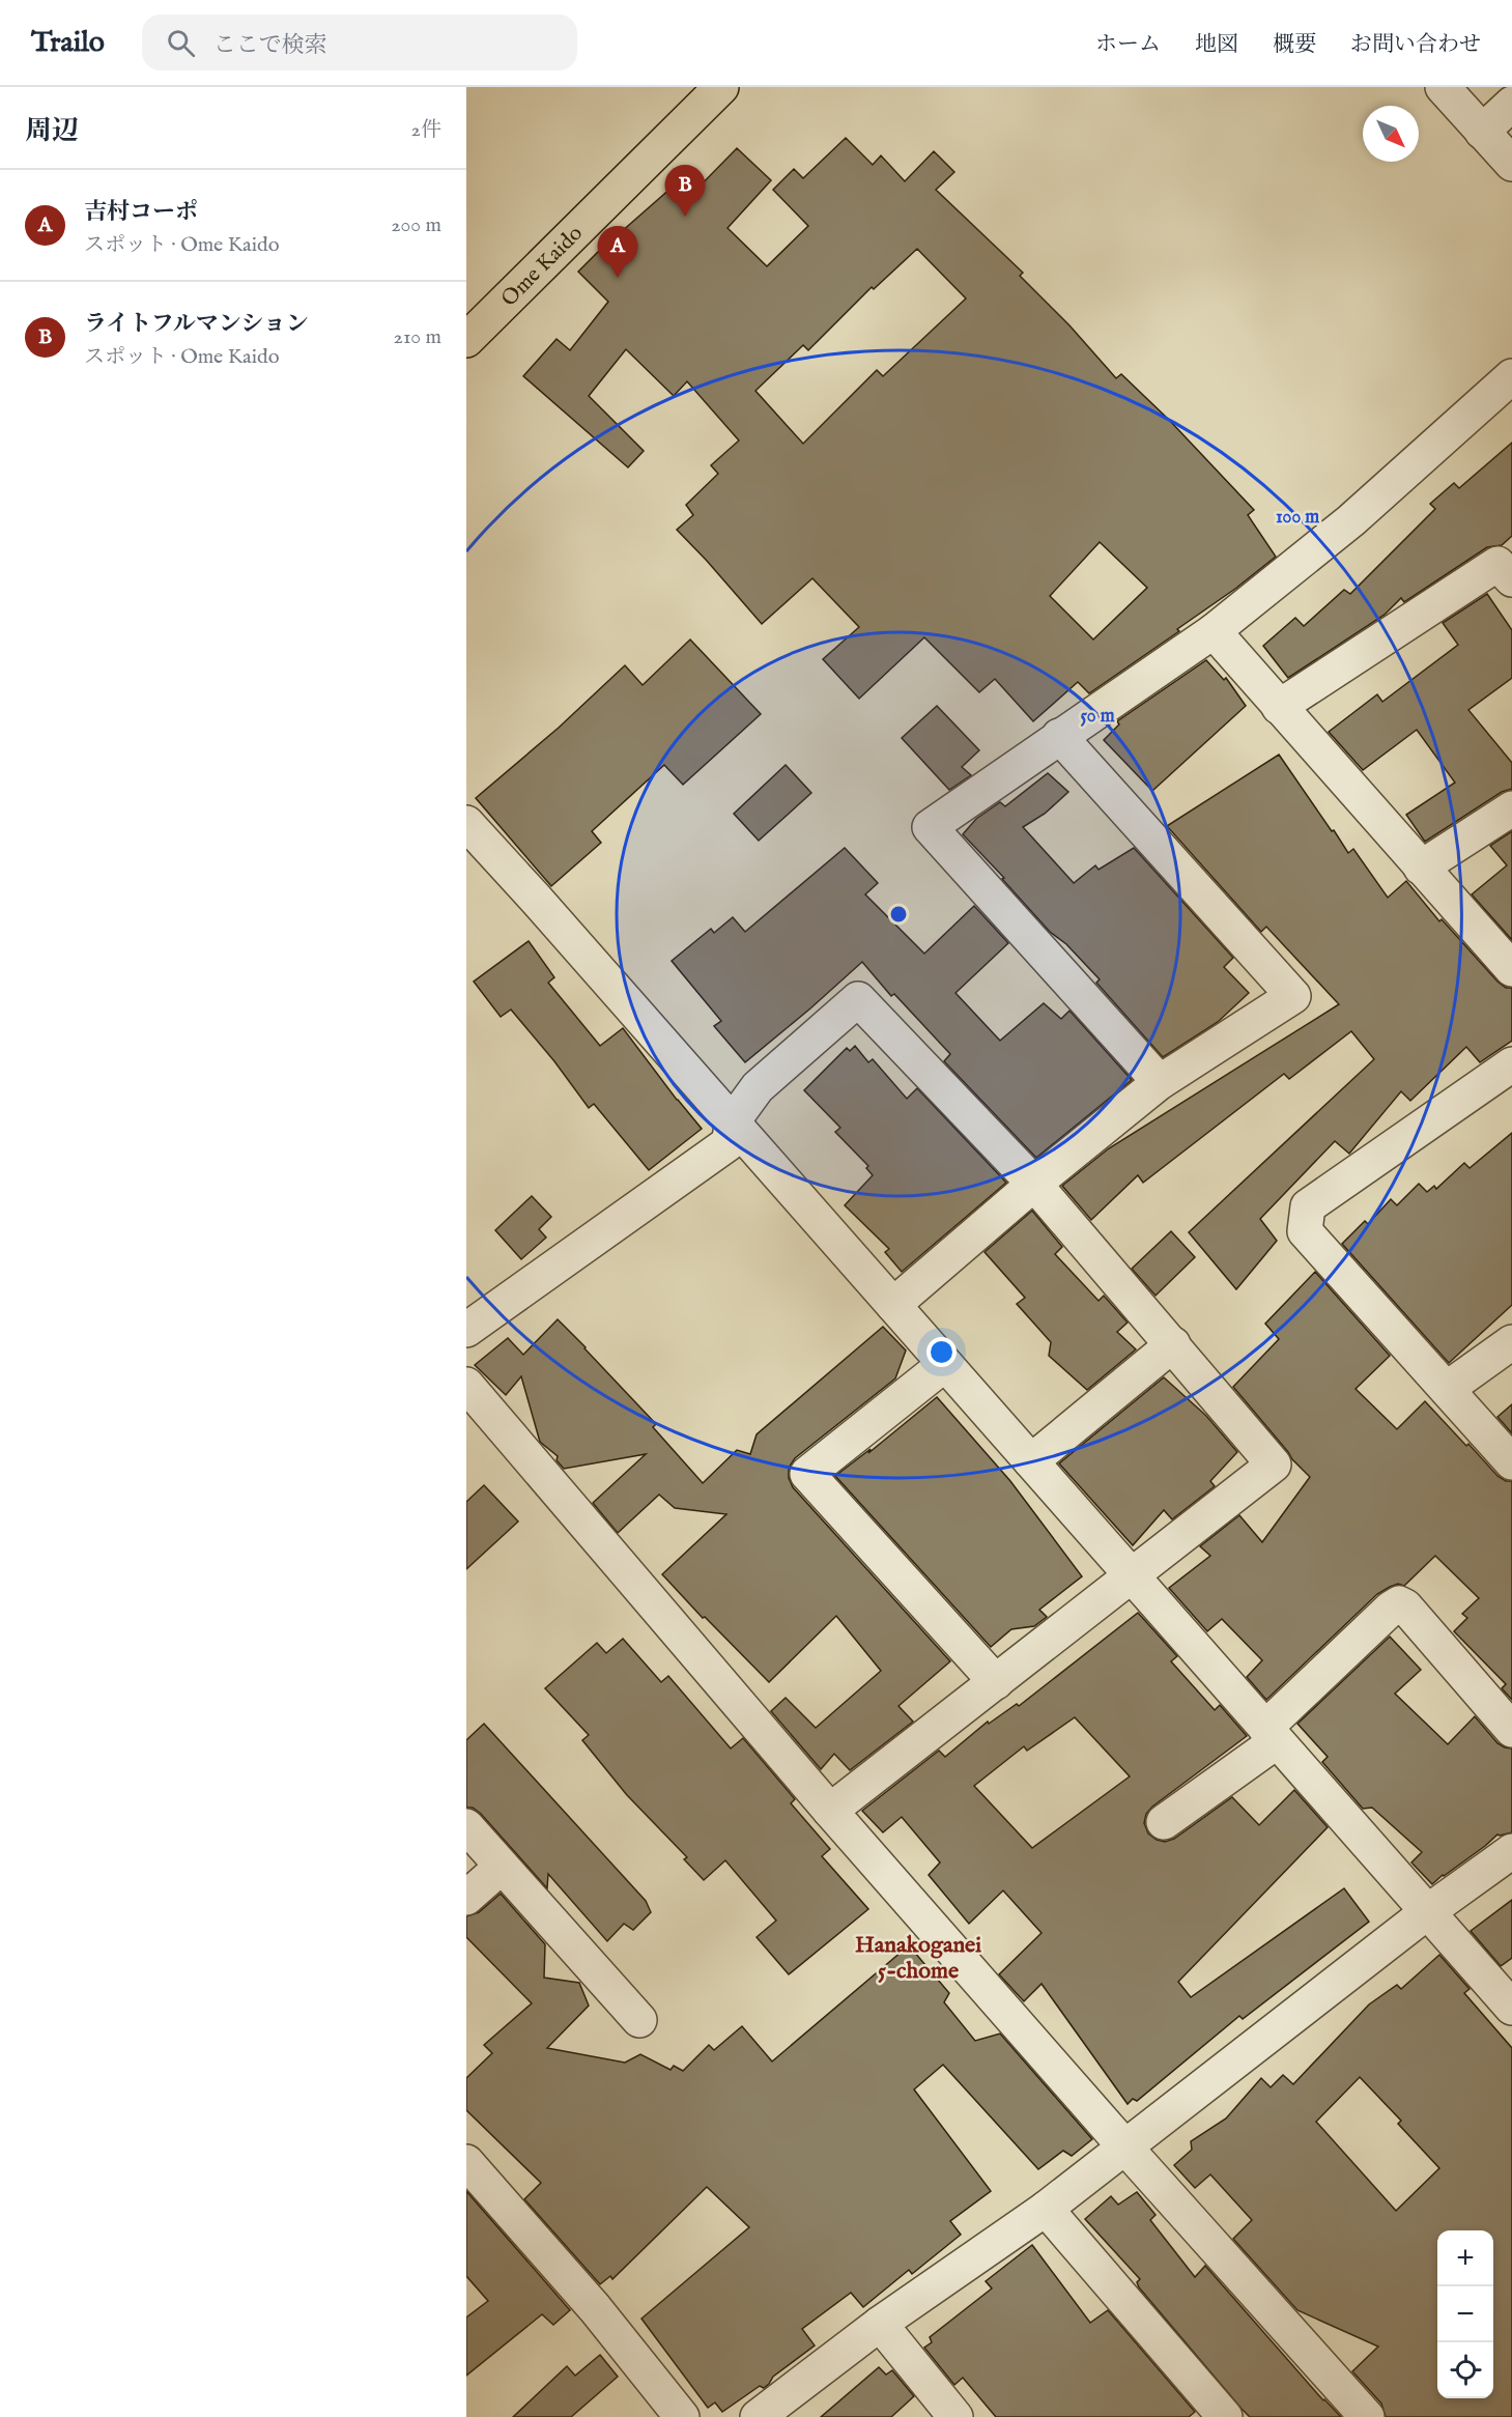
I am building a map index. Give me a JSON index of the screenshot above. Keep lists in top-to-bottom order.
{
  "streets": {
    "main road": ["Ome Kaido"]
  },
  "districts": ["Hanakoganei 5-chome"],
  "north": "bottom right",
  "page": {
    "header": "Trailo",
    "search": "ここで検索",
    "nav": [
      "ホーム",
      "地図",
      "概要",
      "お問い合わせ"
    ],
    "heading": ["周辺", "2件"],
    "pins": ["B", "A"],
    "list": [
      {
        "mark": "A",
        "name": "吉村コーポ",
        "note": "スポット · Ome Kaido",
        "value": "200 m"
      },
      {
        "mark": "B",
        "name": "ライトフルマンション",
        "note": "スポット · Ome Kaido",
        "value": "210 m"
      }
    ],
    "map_buttons": ["+", "−"]
  },
  "rings": ["100 m", "50 m"]
}
